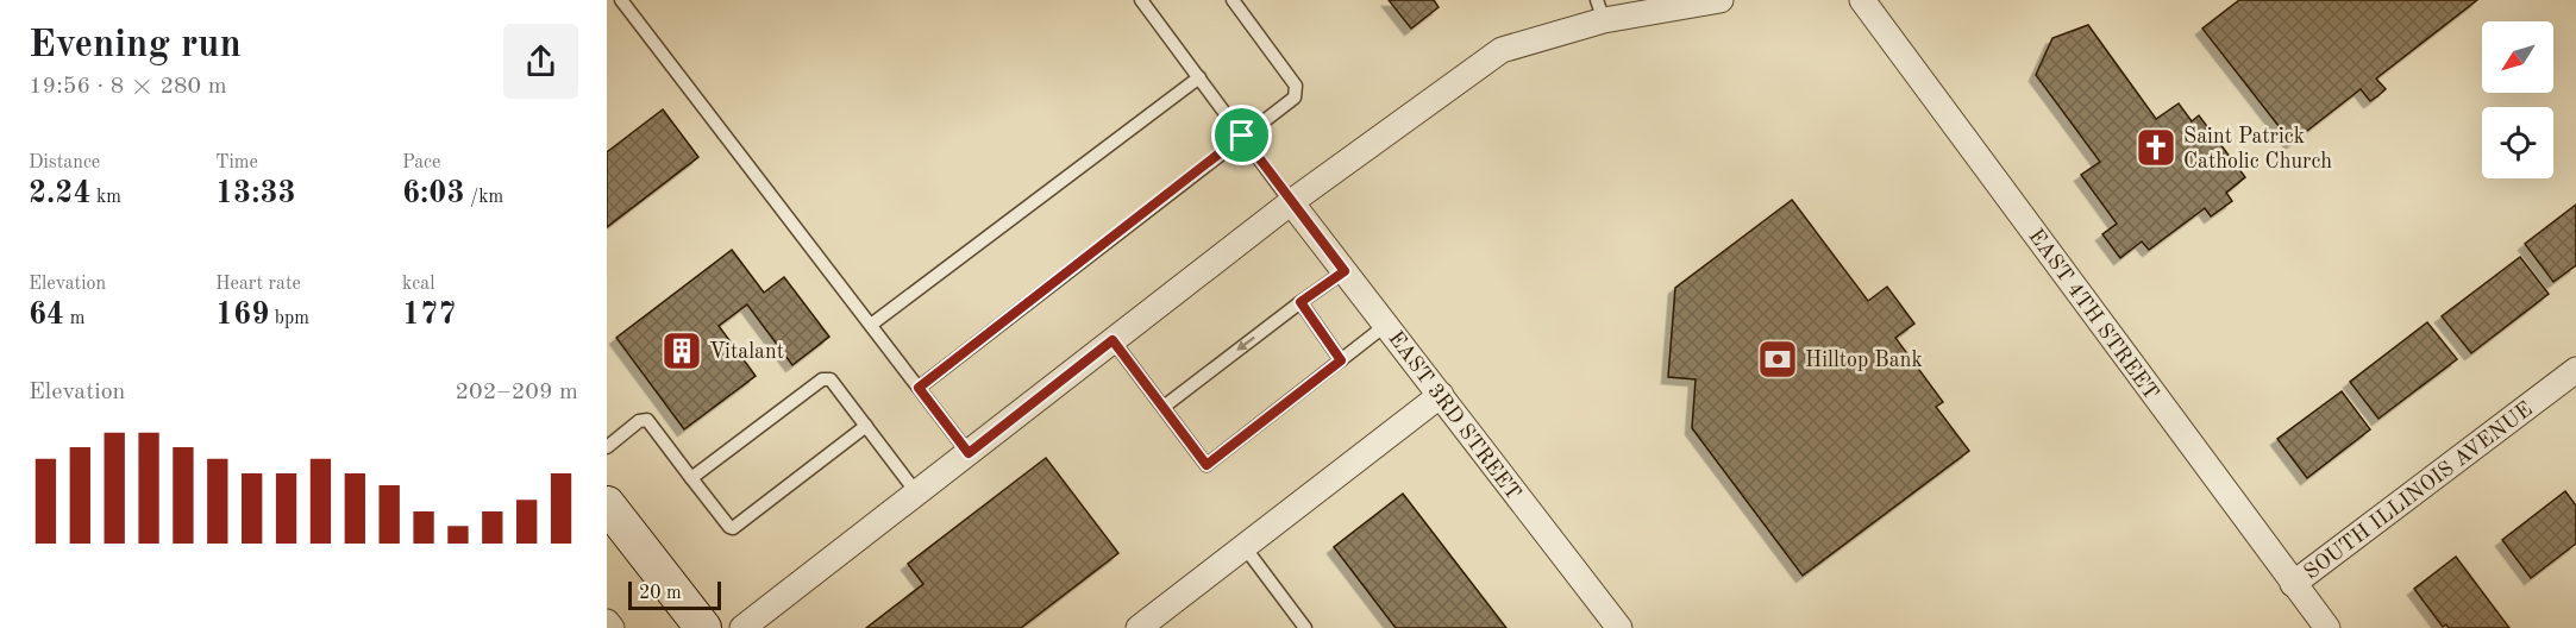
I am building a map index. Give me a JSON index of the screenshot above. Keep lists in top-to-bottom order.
{
  "streets": {
    "street": ["EAST 4TH STREET", "EAST 3RD STREET", "SOUTH ILLINOIS AVENUE"]
  },
  "crossings": [
    ["EAST 4TH STREET", "SOUTH ILLINOIS AVENUE"]
  ],
  "places": {
    "church": ["Saint Patrick Catholic Church"],
    "building": ["Vitalant"],
    "bank": ["Hilltop Bank"]
  },
  "scale_bar": "20 m",
  "north": "bottom left",
  "page": {
    "heading": ["Evening run", "19:56 · 8 × 280 m"],
    "stats": [
      ["Distance", "2.24 km"],
      ["Time", "13:33"],
      ["Pace", "6:03 /km"],
      ["Elevation", "64 m"],
      ["Heart rate", "169 bpm"],
      ["kcal", "177"]
    ],
    "chart": ["Elevation", "202–209 m"],
    "scale": "20 m"
  }
}
